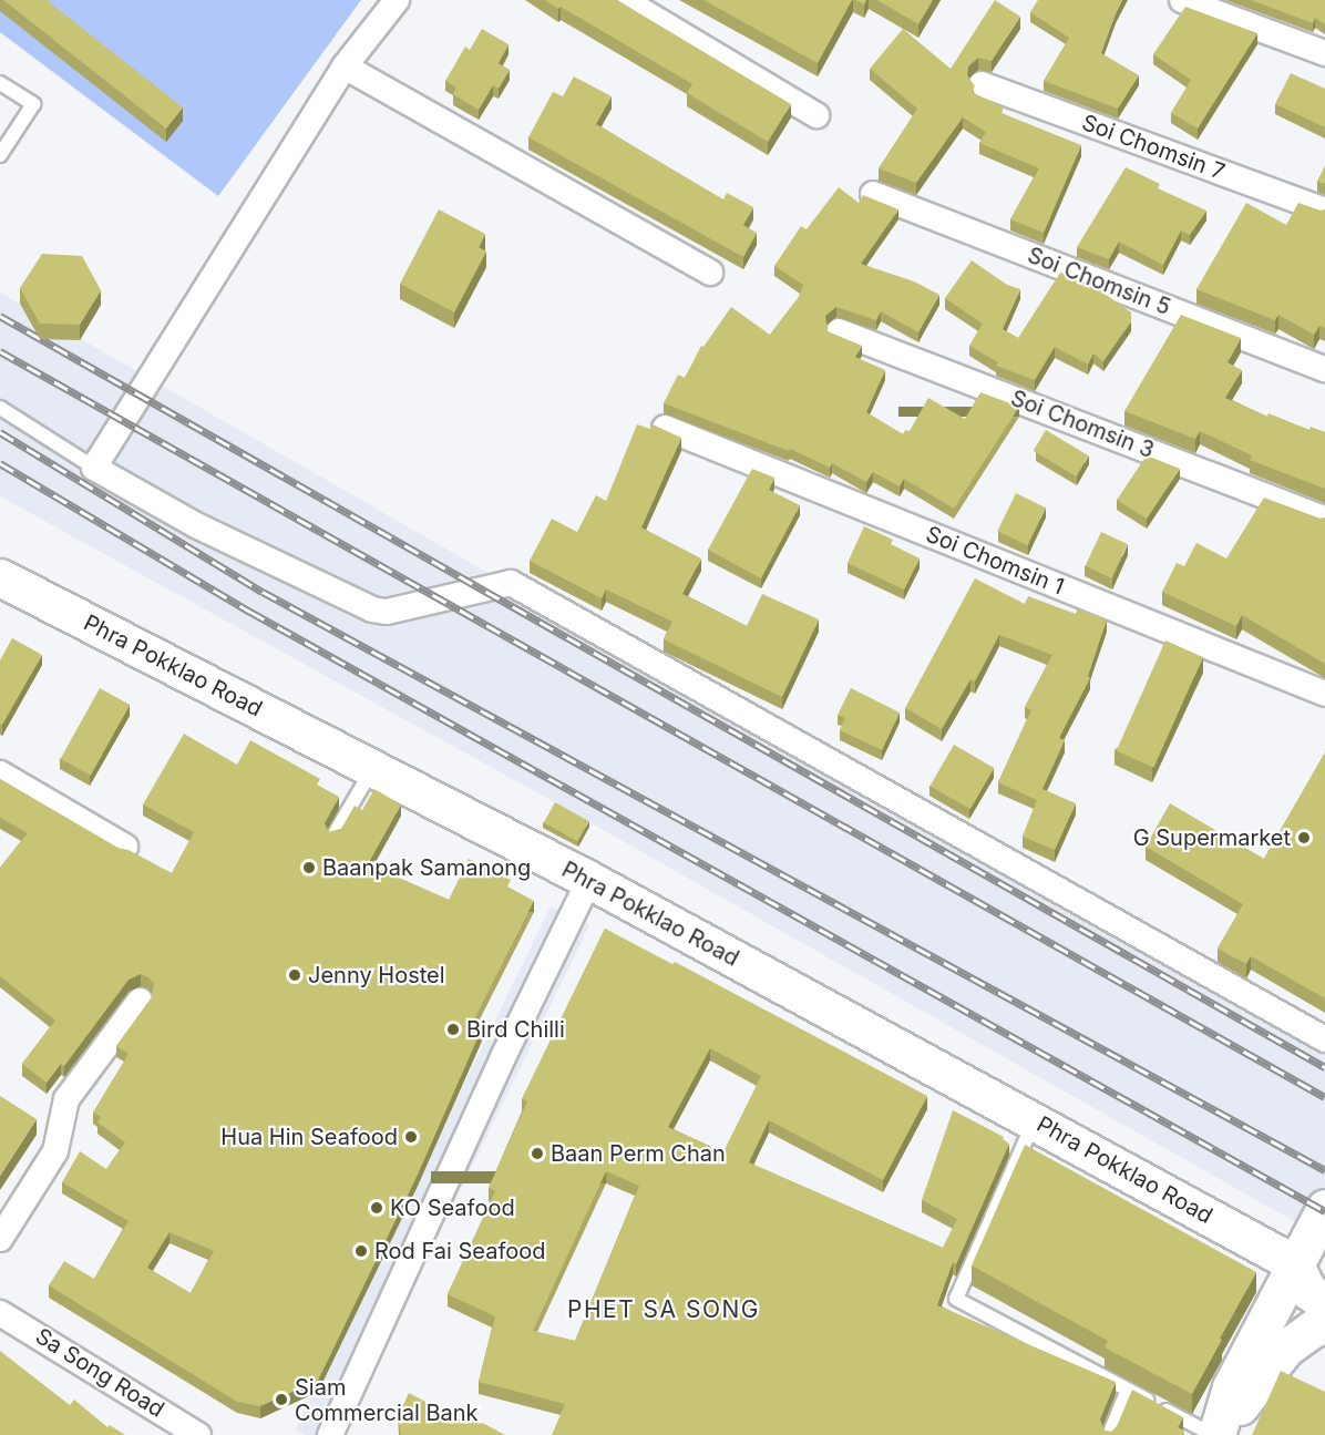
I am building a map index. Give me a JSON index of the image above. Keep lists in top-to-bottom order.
{
  "streets": {
    "street": [
      "Soi Chomsin 7",
      "Soi Chomsin 5",
      "Soi Chomsin 3",
      "Soi Chomsin 1",
      "Phra Pokklao Road",
      "Sa Song Road"
    ]
  },
  "districts": ["PHET SA SONG"],
  "places": [
    "G Supermarket",
    "Baanpak Samanong",
    "Jenny Hostel",
    "Bird Chilli",
    "Hua Hin Seafood",
    "Baan Perm Chan",
    "KO Seafood",
    "Rod Fai Seafood",
    "Siam Commercial Bank"
  ]
}
